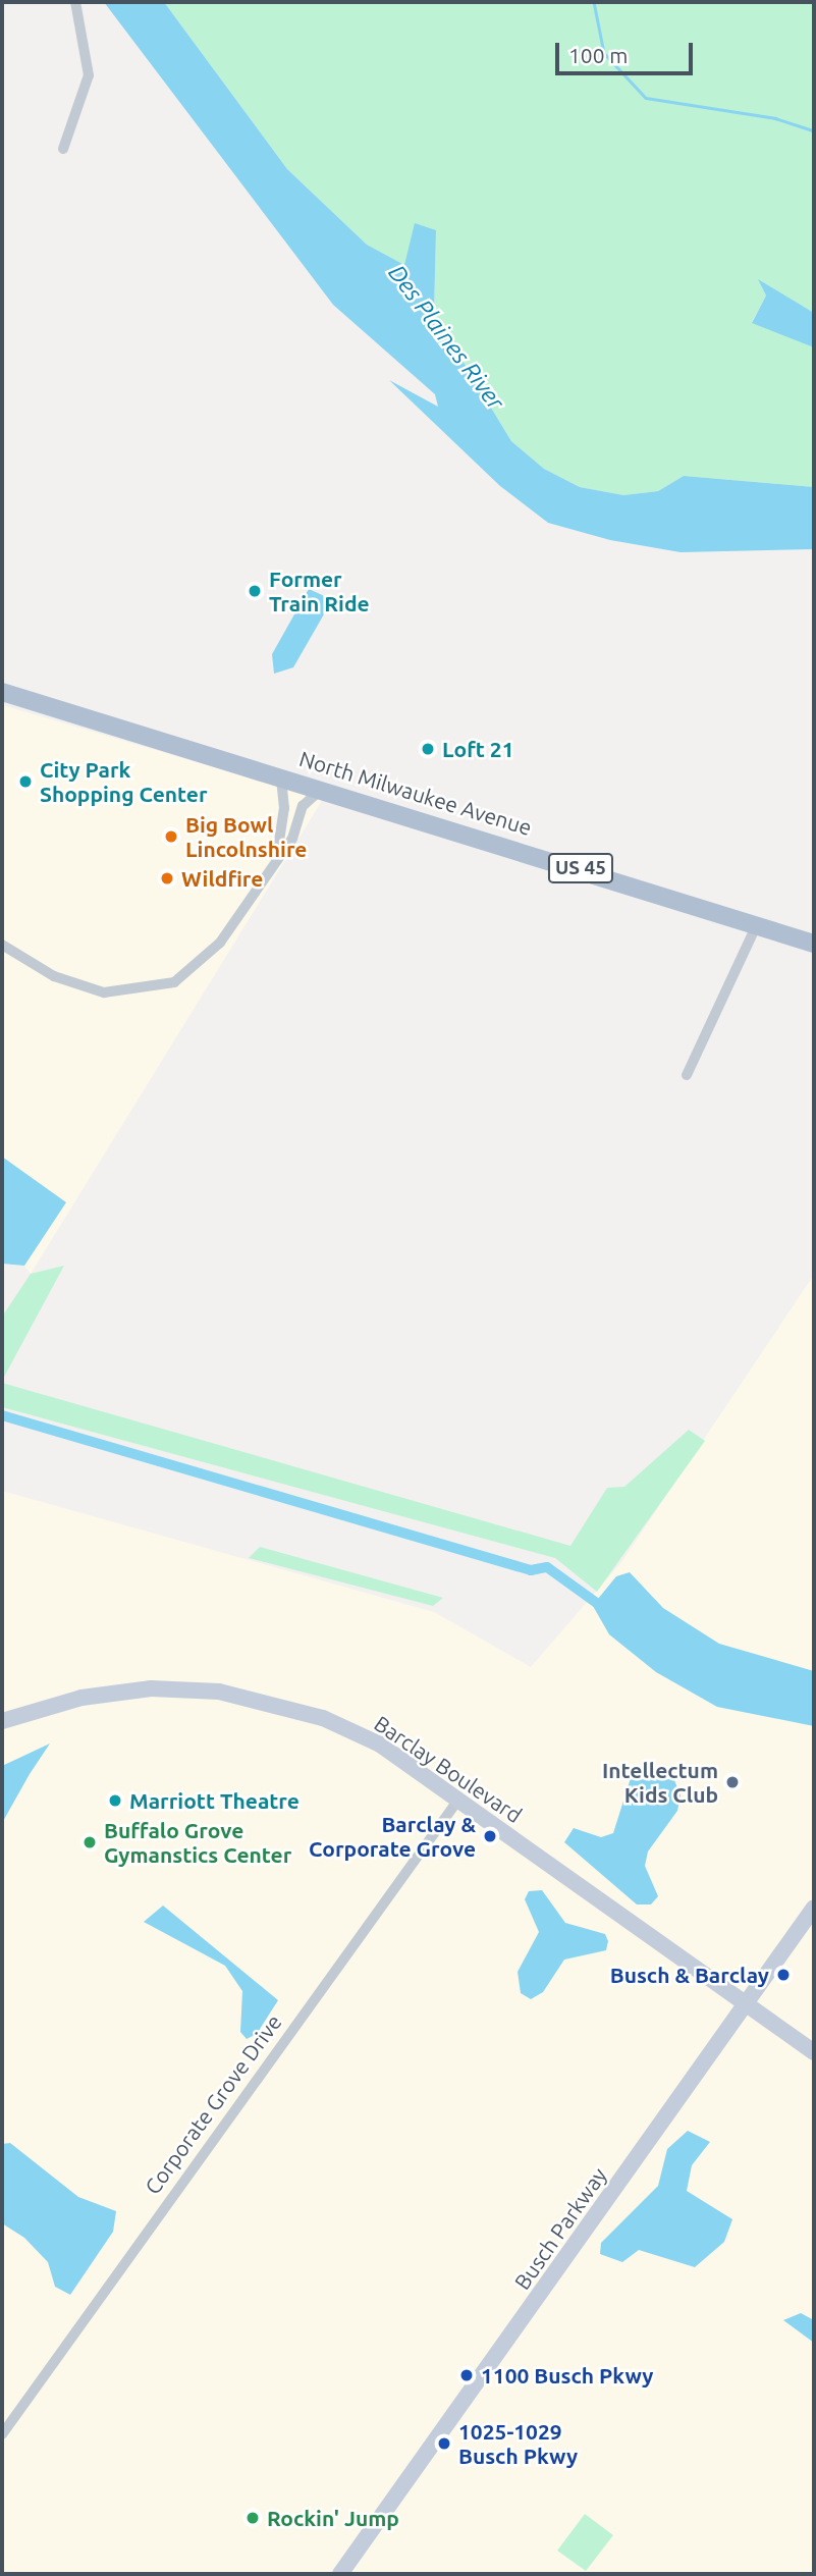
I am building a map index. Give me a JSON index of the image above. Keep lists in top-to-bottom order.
{
  "streets": {
    "main road": ["North Milwaukee Avenue", "US 45"],
    "street": ["Barclay Boulevard", "Corporate Grove Drive", "Busch Parkway"]
  },
  "crossings": [
    ["Barclay Boulevard", "Corporate Grove Drive"],
    ["Barclay Boulevard", "Busch Parkway"]
  ],
  "water": ["Des Plaines River"],
  "places": [
    "Former Train Ride",
    "Loft 21",
    "City Park Shopping Center",
    "Big Bowl Lincolnshire",
    "Wildfire",
    "Intellectum Kids Club",
    "Marriott Theatre",
    "Barclay & Corporate Grove",
    "Buffalo Grove Gymanstics Center",
    "Busch & Barclay",
    "1100 Busch Pkwy",
    "1025-1029 Busch Pkwy",
    "Rockin' Jump"
  ],
  "scale_bar": "100 m"
}
